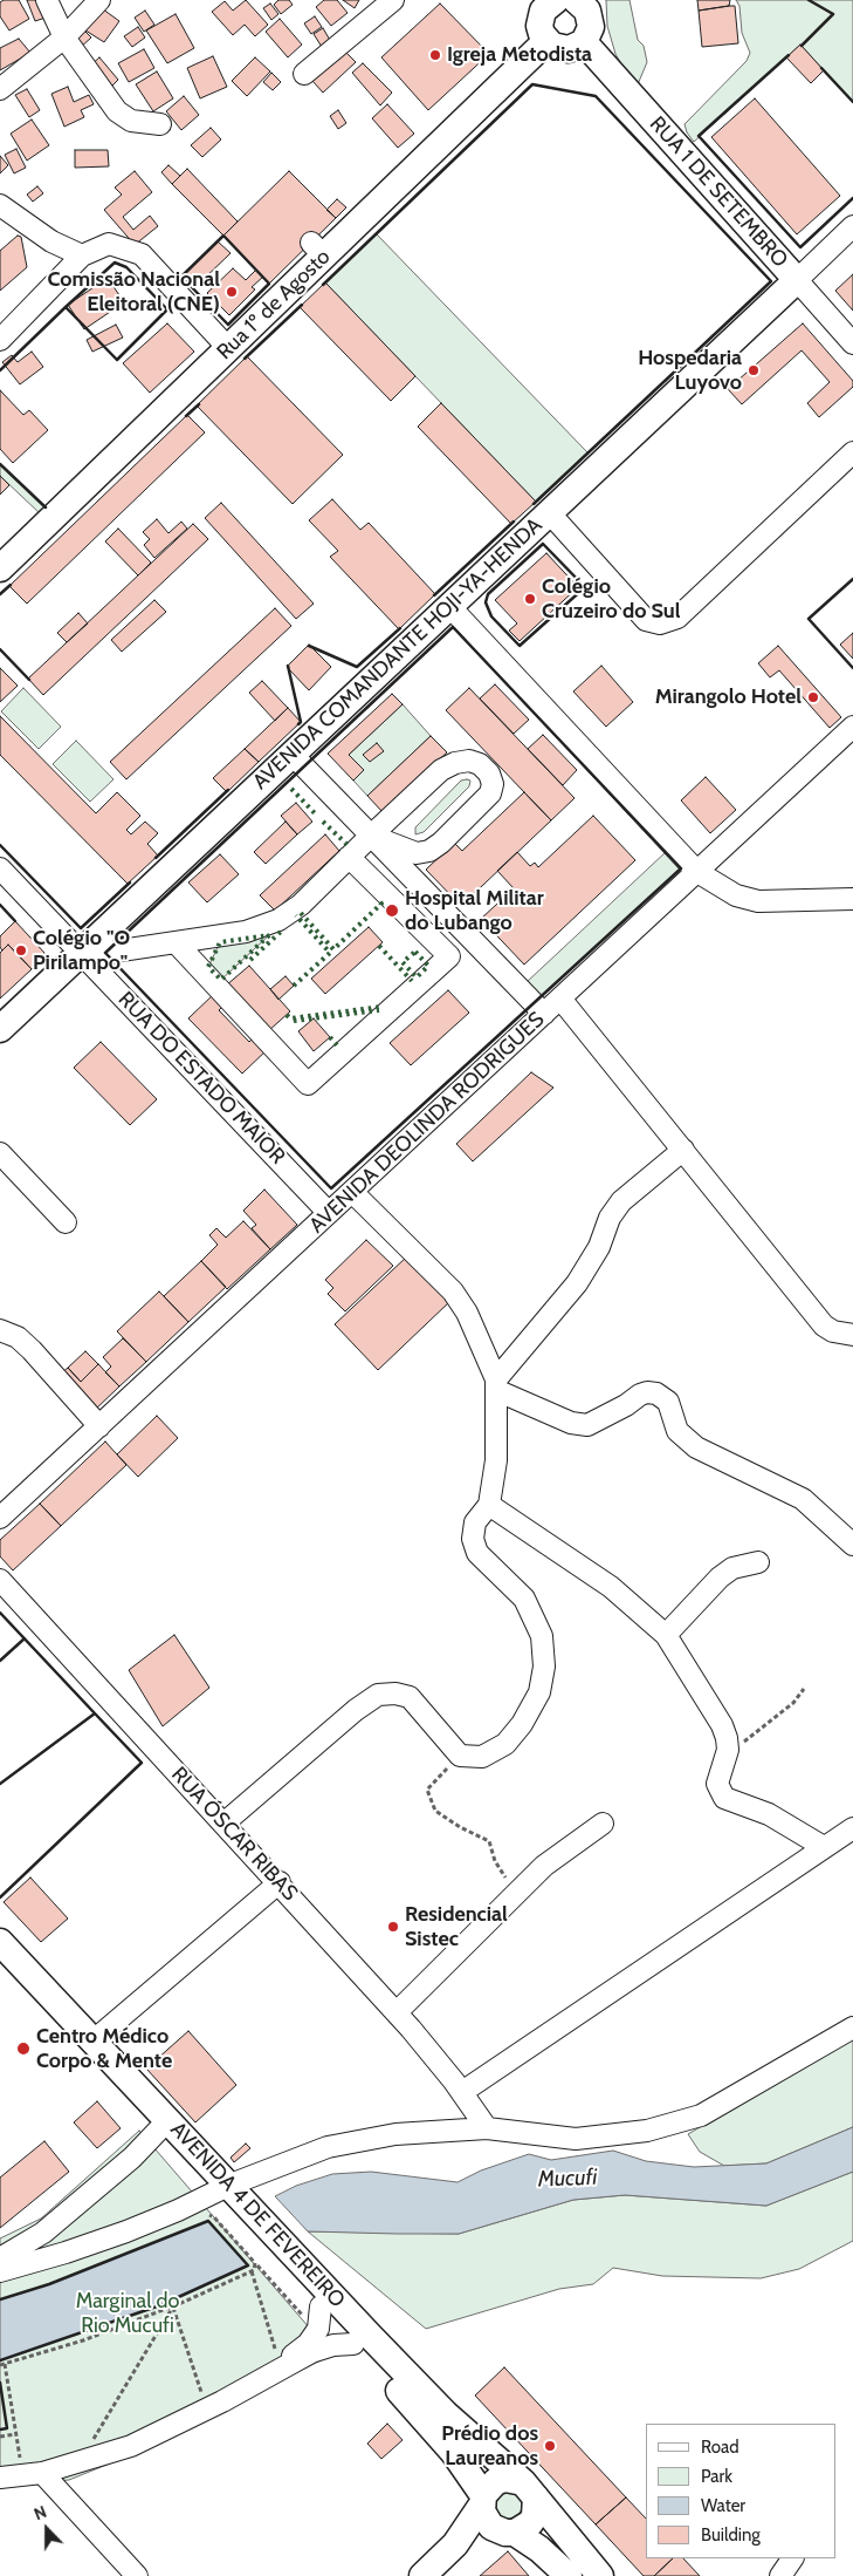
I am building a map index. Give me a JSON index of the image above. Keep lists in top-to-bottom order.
{
  "streets": {
    "main road": [
      "RUA 1 DE SETEMBRO",
      "Rua 1º de Agosto",
      "AVENIDA COMANDANTE HOJI-YA-HENDA",
      "AVENIDA 4 DE FEVEREIRO"
    ],
    "street": ["RUA DO ESTADO MAIOR", "AVENIDA DEOLINDA RODRIGUES", "RUA ÓSCAR RIBAS"]
  },
  "crossings": [
    ["RUA 1 DE SETEMBRO", "AVENIDA COMANDANTE HOJI-YA-HENDA"],
    ["AVENIDA COMANDANTE HOJI-YA-HENDA", "RUA DO ESTADO MAIOR"],
    ["RUA DO ESTADO MAIOR", "AVENIDA DEOLINDA RODRIGUES"]
  ],
  "water": ["Mucufi"],
  "parks": ["Marginal do Rio Mucufi"],
  "places": [
    "Igreja Metodista",
    "Comissão Nacional Eleitoral (CNE)",
    "Hospedaria Luyovo",
    "Colégio Cruzeiro do Sul",
    "Mirangolo Hotel",
    "Hospital Militar do Lubango",
    "Colégio \"O Pirilampo\"",
    "Residencial Sistec",
    "Centro Médico Corpo & Mente",
    "Prédio dos Laureanos"
  ],
  "legend": [
    "Road",
    "Park",
    "Water",
    "Building"
  ],
  "north": "top"
}
